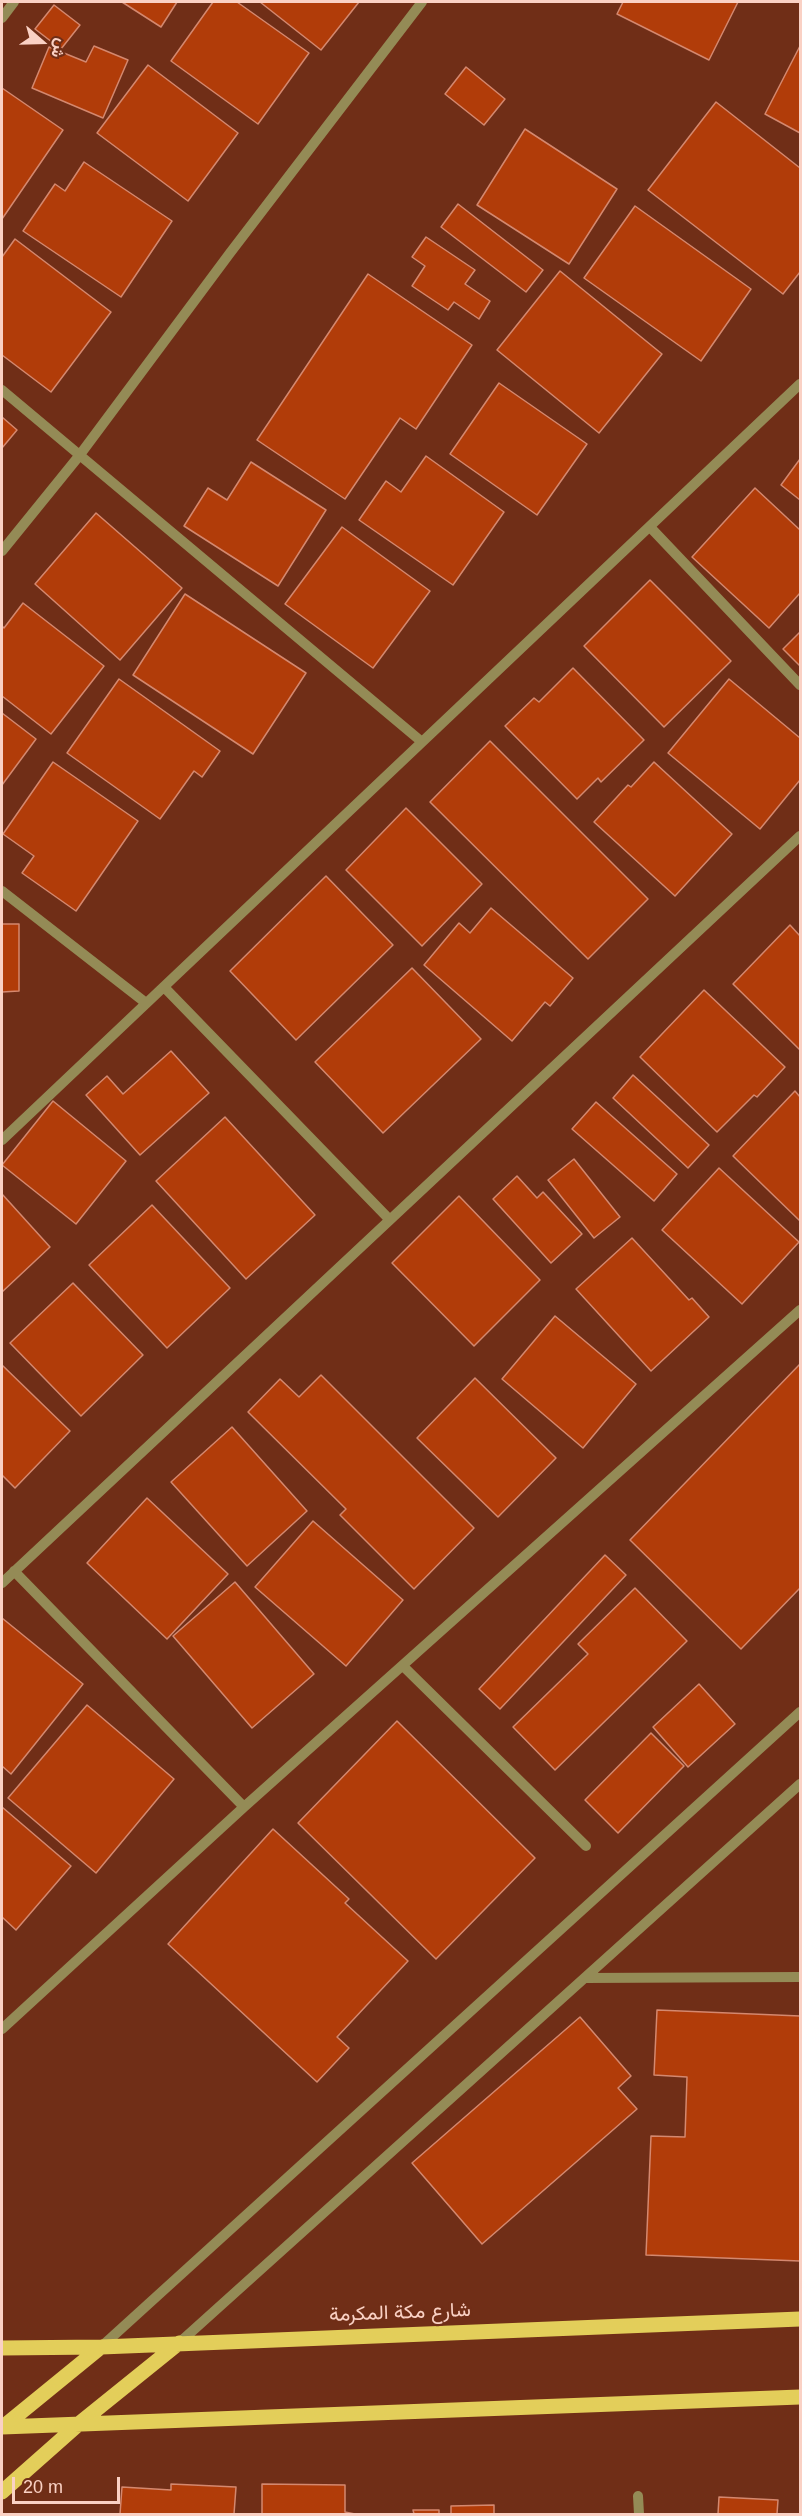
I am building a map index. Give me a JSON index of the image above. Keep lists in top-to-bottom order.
{
  "streets": {
    "main road": ["شارع مكة المكرمة"]
  },
  "scale_bar": "20 m",
  "north": "right"
}
